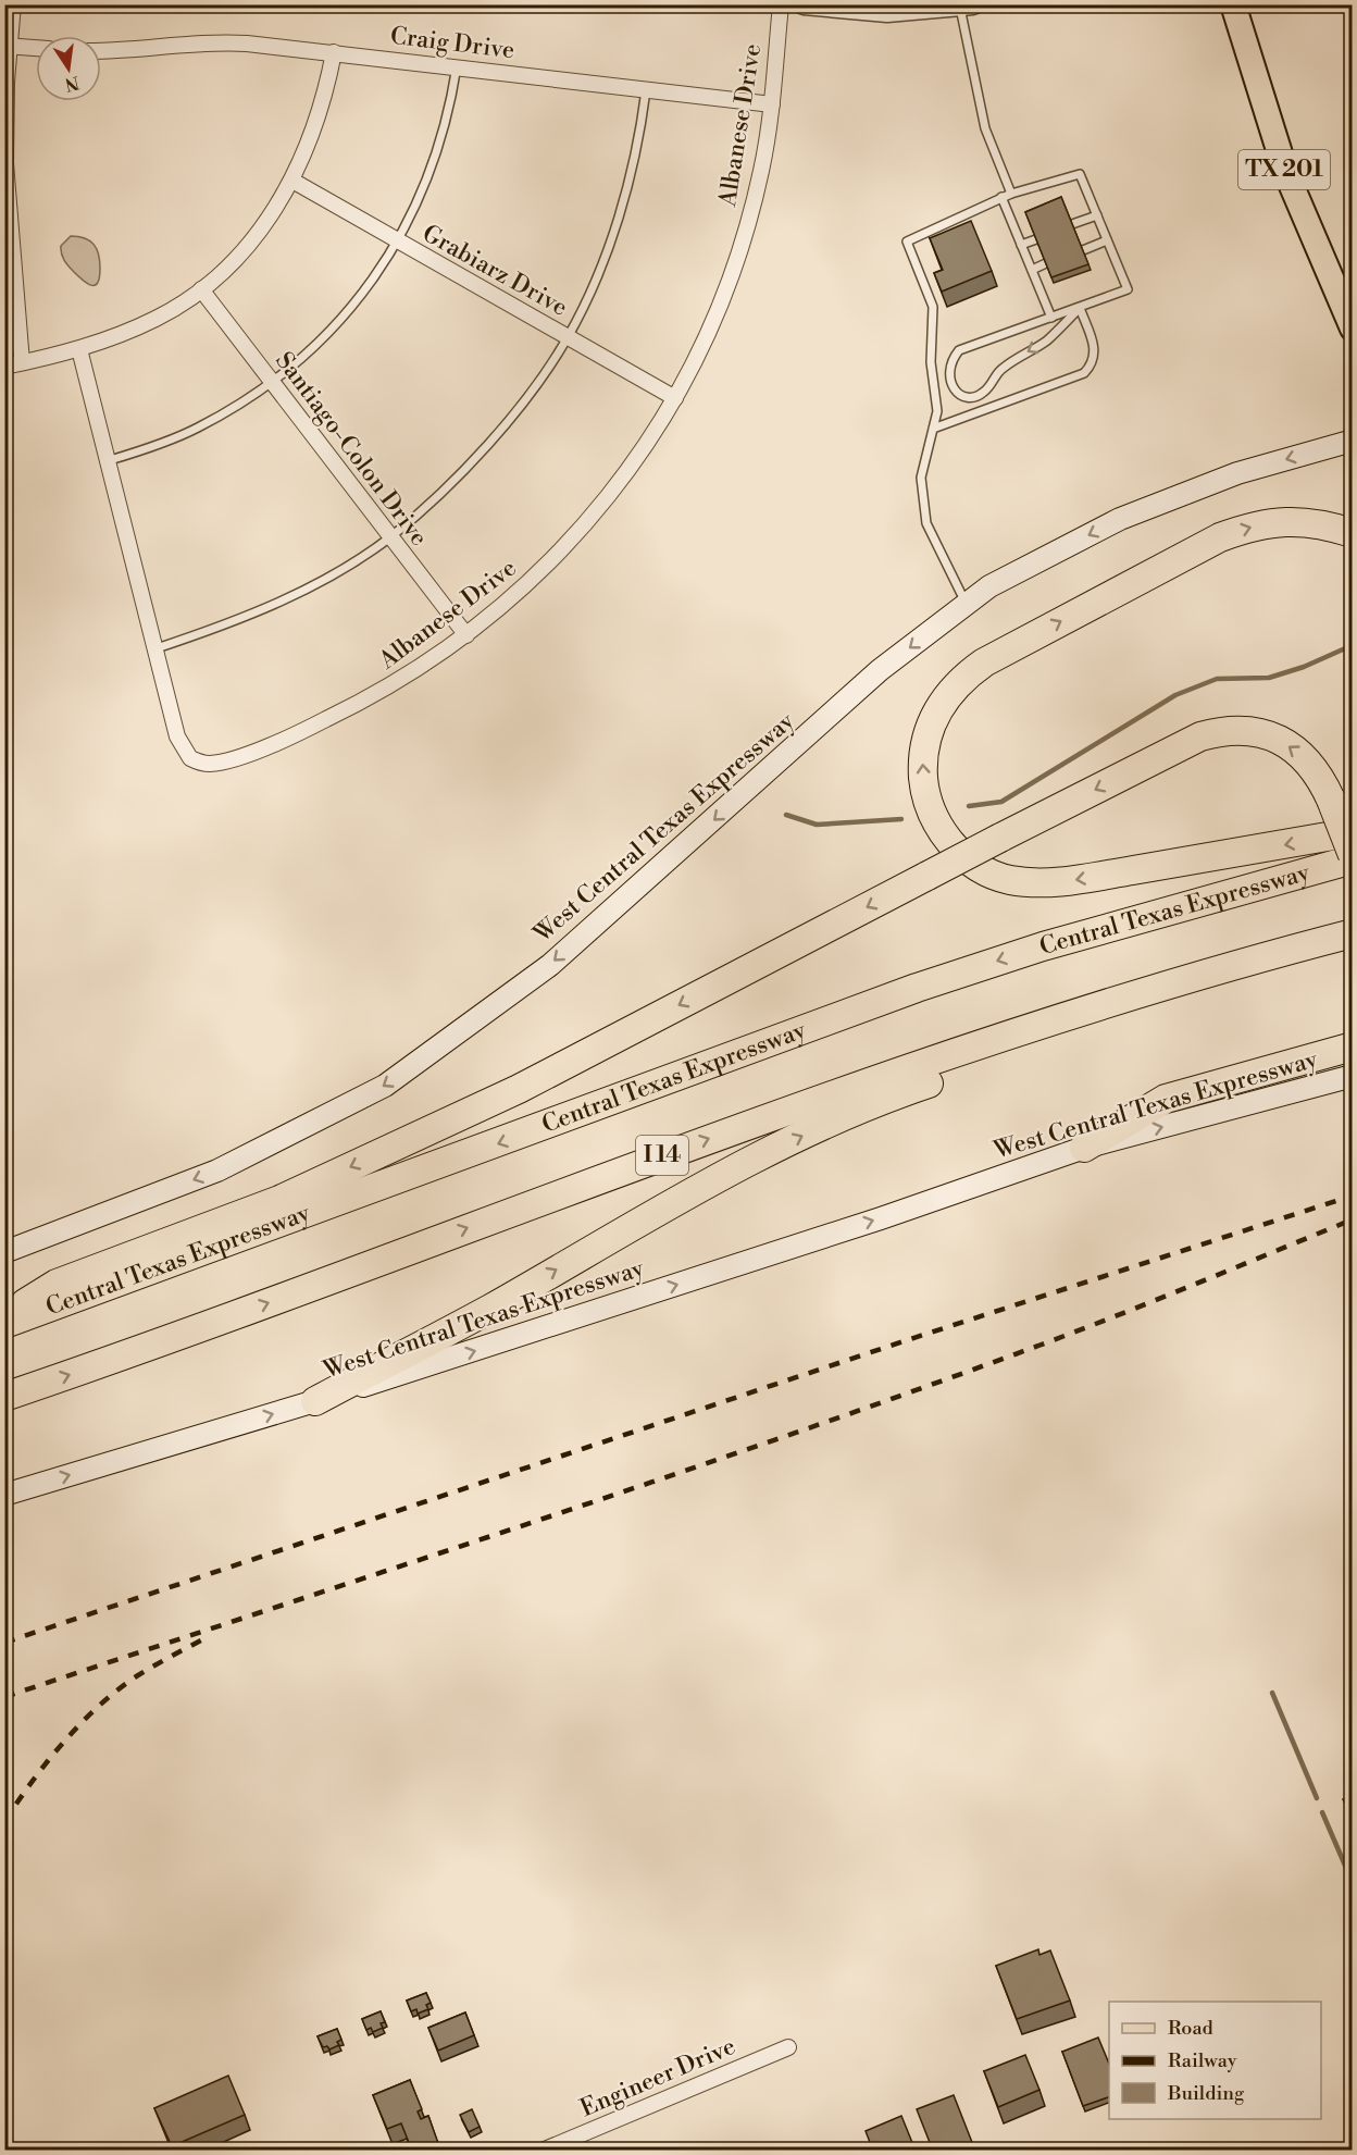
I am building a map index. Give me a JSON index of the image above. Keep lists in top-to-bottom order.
{
  "streets": {
    "highway": ["Central Texas Expressway", "I 14"],
    "main road": ["TX 201", "West Central Texas Expressway"],
    "street": [
      "Craig Drive",
      "Albanese Drive",
      "Grabiarz Drive",
      "Santiago-Colon Drive",
      "Engineer Drive"
    ]
  },
  "crossings": [
    ["Craig Drive", "Albanese Drive"],
    ["Albanese Drive", "Grabiarz Drive"],
    ["Albanese Drive", "Santiago-Colon Drive"]
  ],
  "legend": ["Road", "Railway", "Building"],
  "north": "bottom"
}
